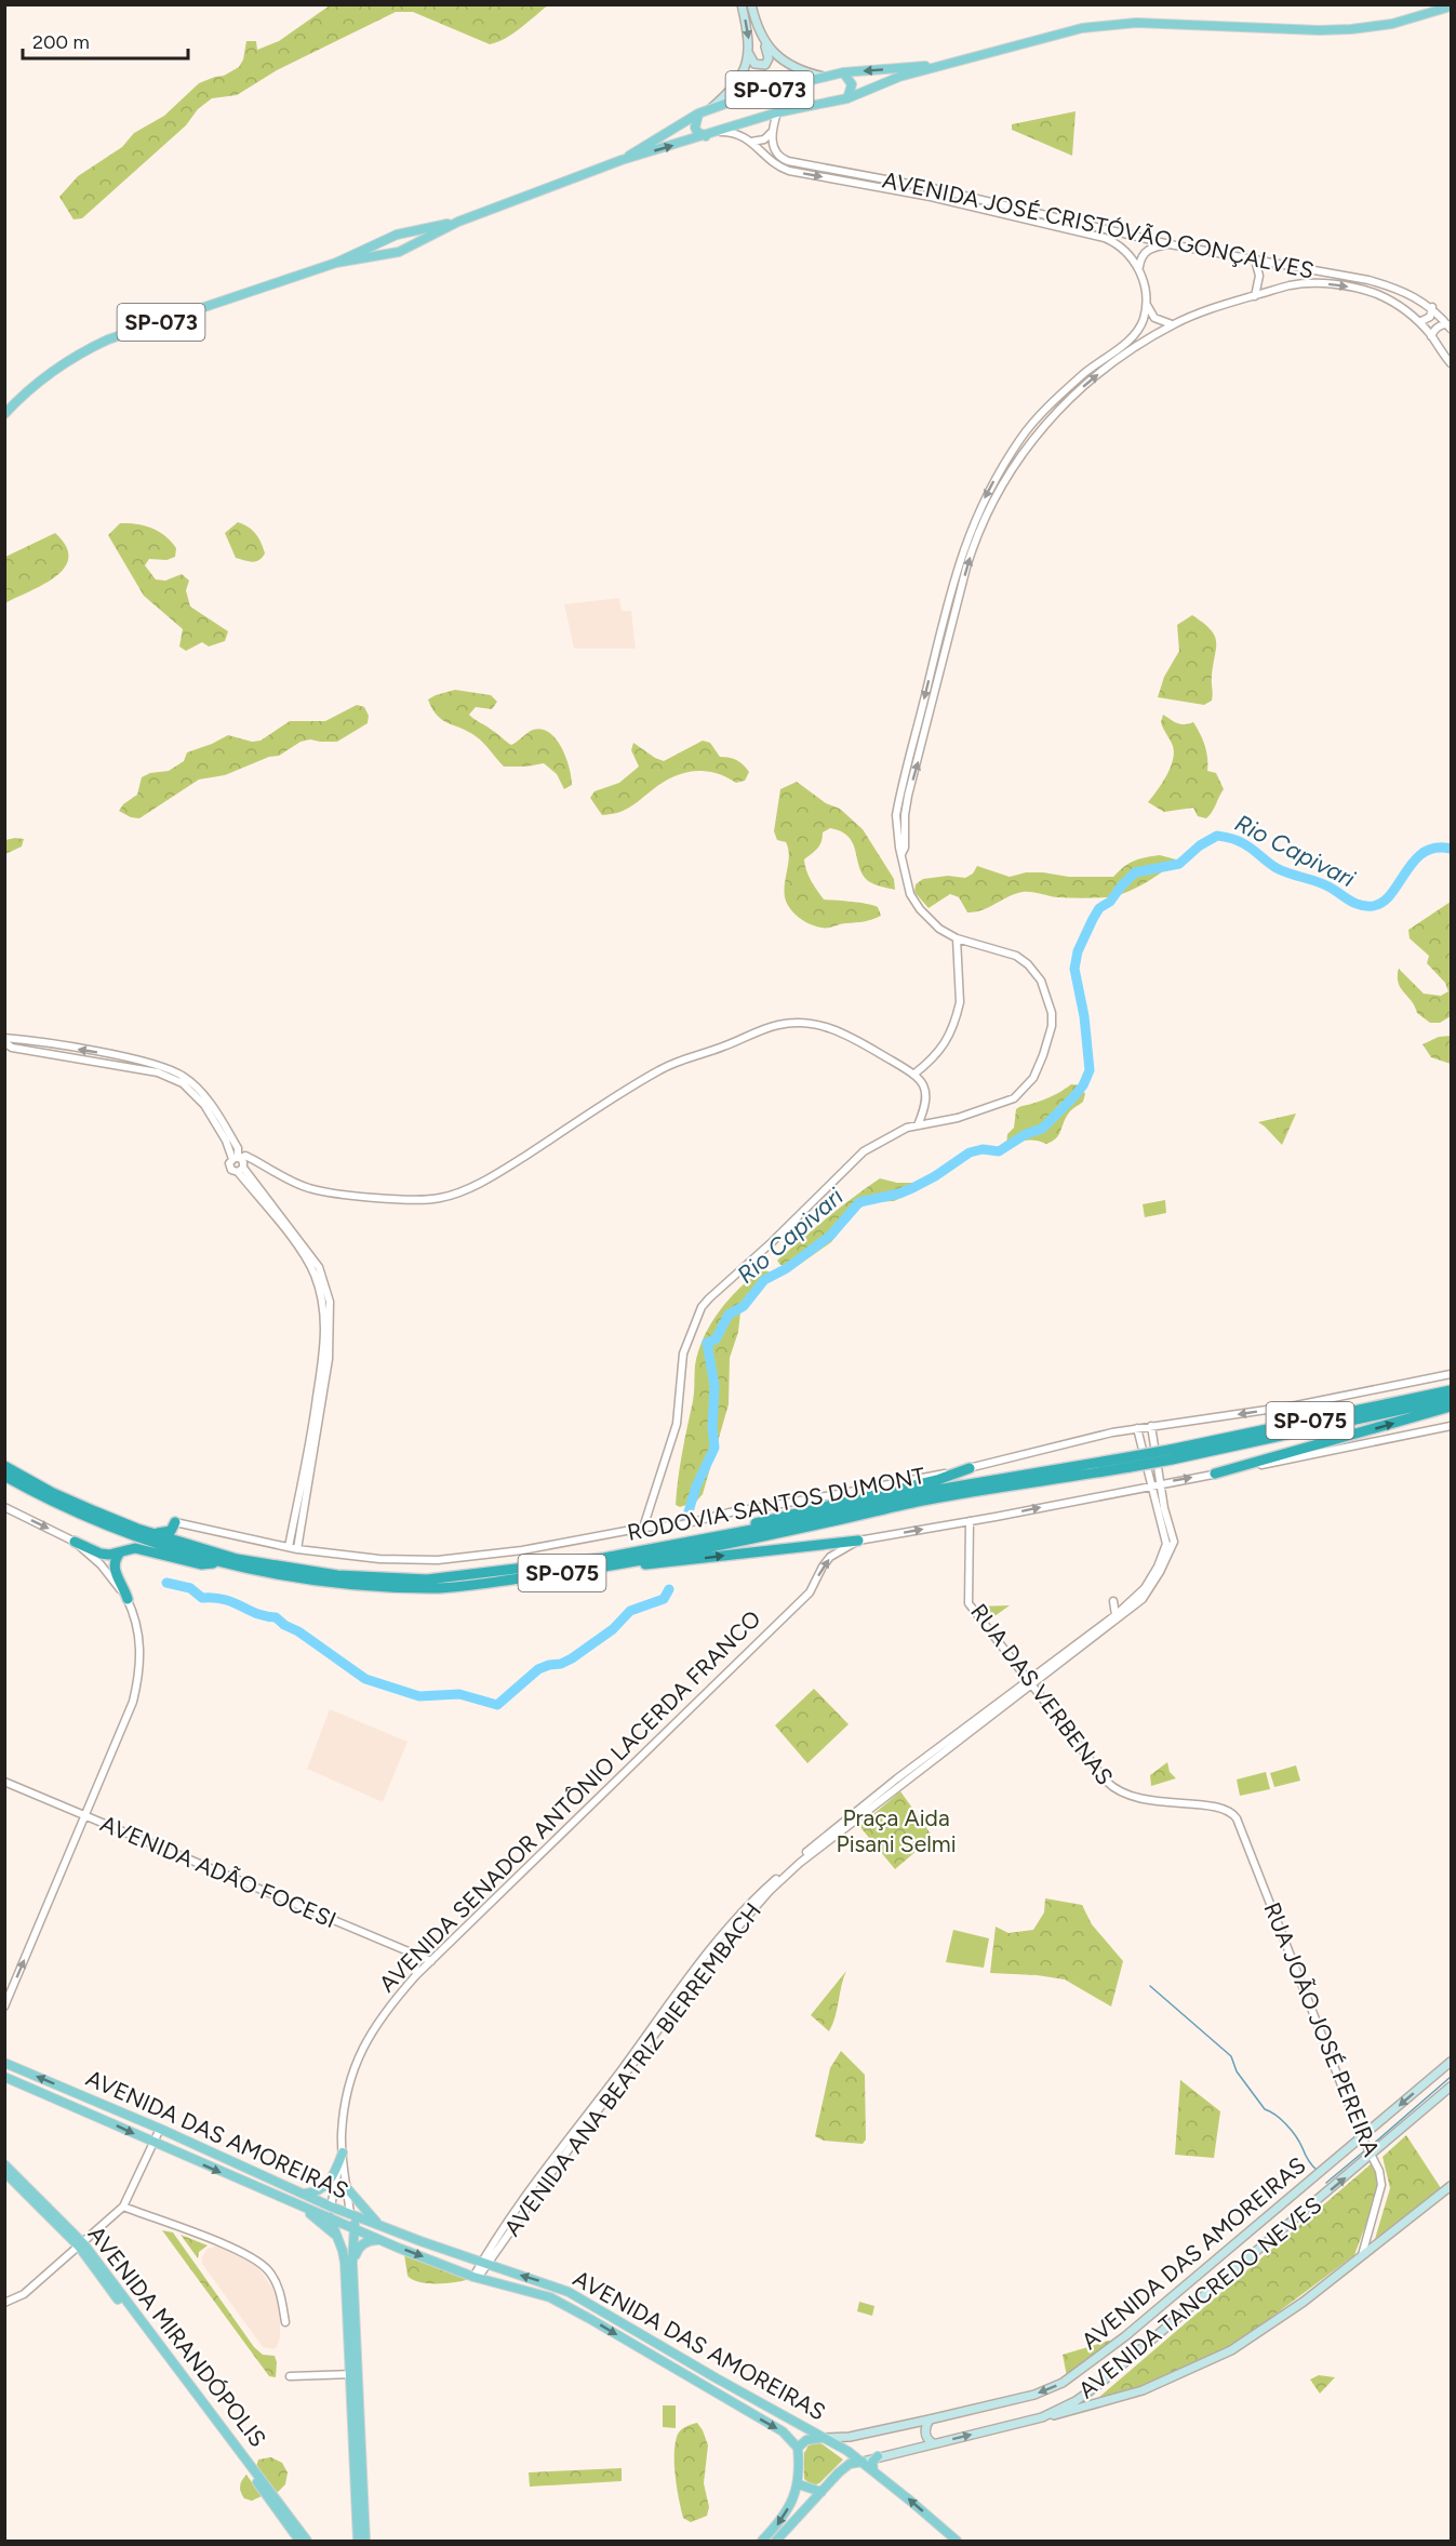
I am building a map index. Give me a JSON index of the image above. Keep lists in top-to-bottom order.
{
  "streets": {
    "highway": ["SP-075", "RODOVIA SANTOS DUMONT"],
    "main road": [
      "SP-073",
      "AVENIDA DAS AMOREIRAS",
      "AVENIDA TANCREDO NEVES",
      "AVENIDA MIRANDÓPOLIS"
    ],
    "street": [
      "AVENIDA JOSÉ CRISTÓVÃO GONÇALVES",
      "RUA DAS VERBENAS",
      "AVENIDA SENADOR ANTÔNIO LACERDA FRANCO",
      "AVENIDA ADÃO FOCESI",
      "RUA JOÃO JOSÉ PEREIRA",
      "AVENIDA ANA BEATRIZ BIERREMBACH"
    ]
  },
  "crossings": [
    ["SP-073", "AVENIDA JOSÉ CRISTÓVÃO GONÇALVES"],
    ["RUA DAS VERBENAS", "RUA JOÃO JOSÉ PEREIRA"],
    ["RUA DAS VERBENAS", "AVENIDA ANA BEATRIZ BIERREMBACH"],
    ["AVENIDA SENADOR ANTÔNIO LACERDA FRANCO", "AVENIDA ADÃO FOCESI"],
    ["AVENIDA SENADOR ANTÔNIO LACERDA FRANCO", "AVENIDA DAS AMOREIRAS"],
    ["RUA JOÃO JOSÉ PEREIRA", "AVENIDA DAS AMOREIRAS"],
    ["RUA JOÃO JOSÉ PEREIRA", "AVENIDA TANCREDO NEVES"],
    ["AVENIDA ANA BEATRIZ BIERREMBACH", "AVENIDA DAS AMOREIRAS"]
  ],
  "one_way": ["AVENIDA SENADOR ANTÔNIO LACERDA FRANCO"],
  "water": ["Rio Capivari"],
  "parks": ["Praça Aida Pisani Selmi"],
  "scale_bar": "200 m"
}
